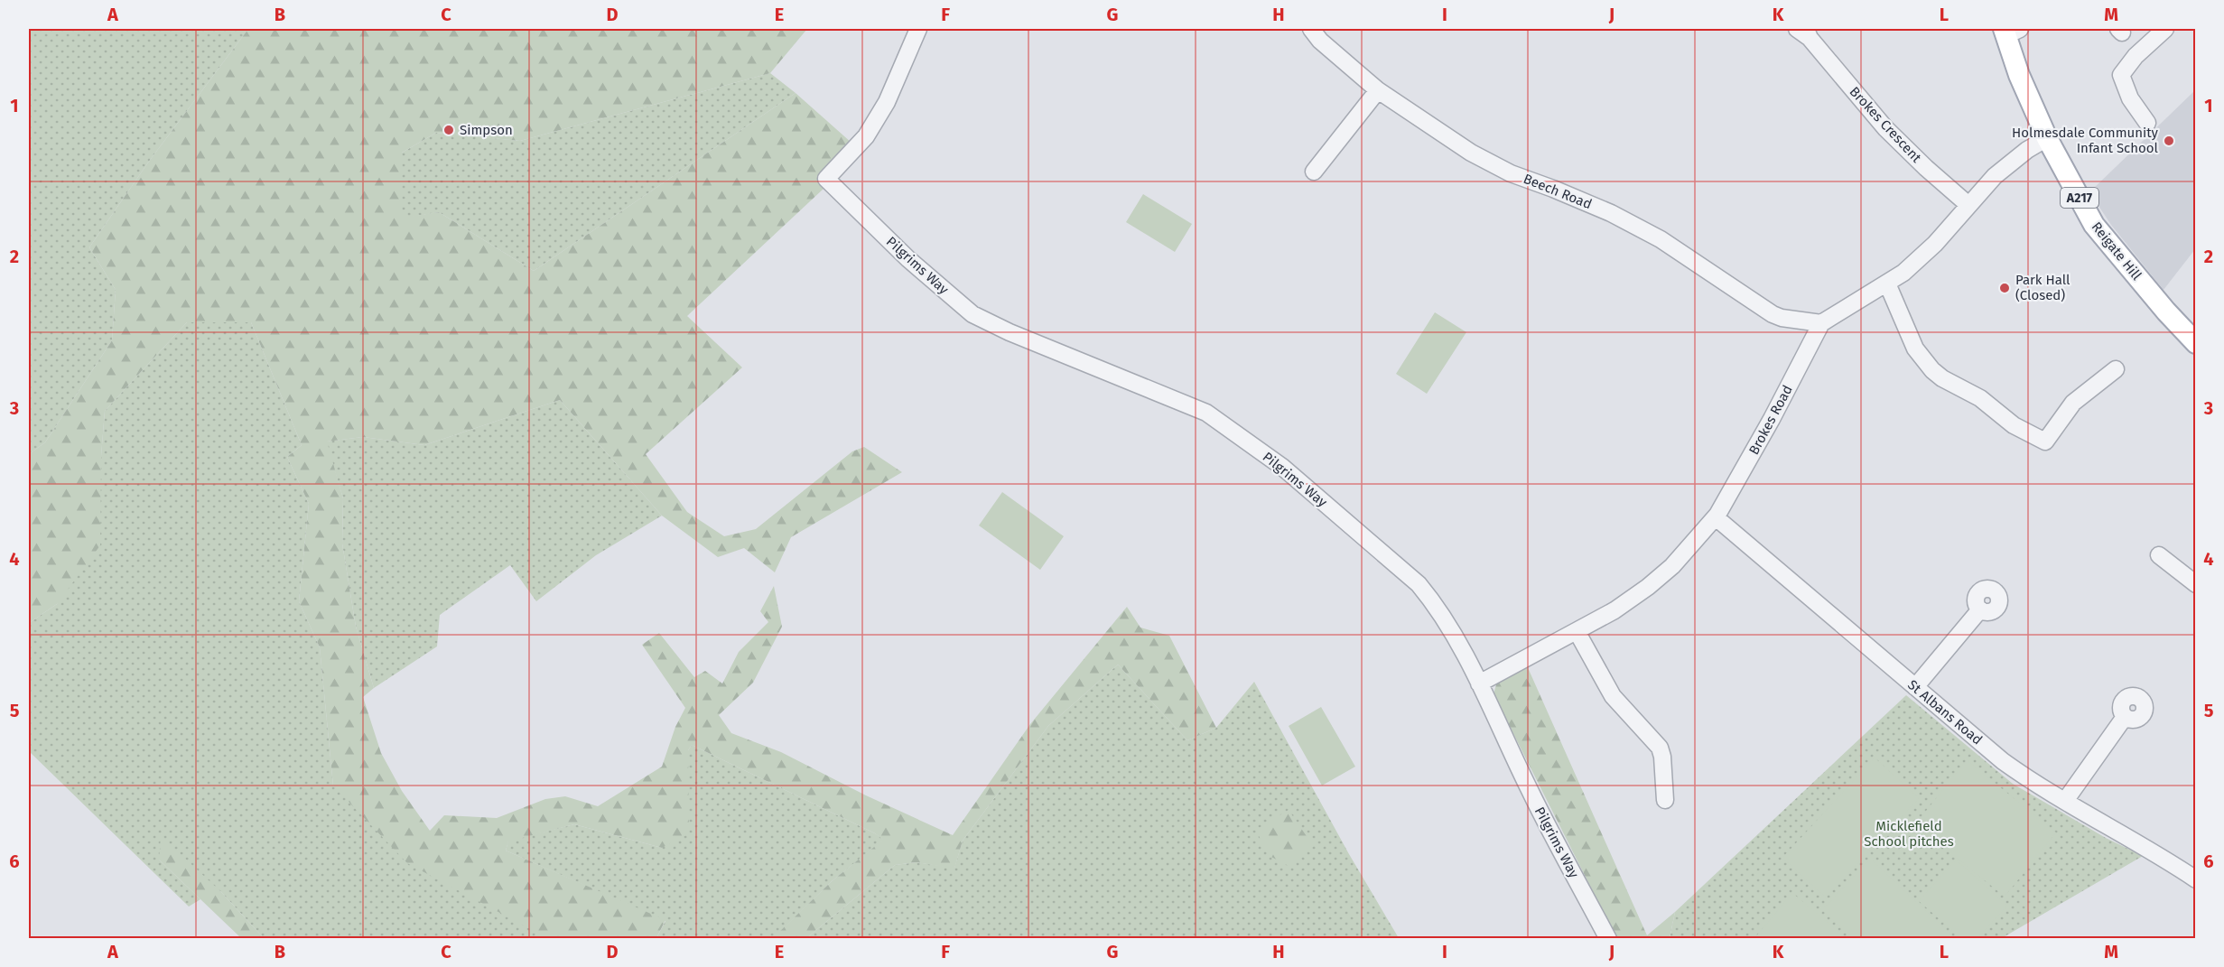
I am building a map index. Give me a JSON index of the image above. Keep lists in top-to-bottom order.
{
  "streets": {
    "main road": ["A217", "Reigate Hill"],
    "street": [
      "Brokes Crescent",
      "Beech Road",
      "Pilgrims Way",
      "Brokes Road",
      "St Albans Road"
    ]
  },
  "crossings": [
    ["Beech Road", "Brokes Road"],
    ["Pilgrims Way", "Brokes Road"],
    ["Brokes Road", "St Albans Road"]
  ],
  "parks": ["Micklefield School pitches"],
  "places": ["Simpson", "Holmesdale Community Infant School", "Park Hall (Closed)"],
  "grid": {
    "columns": [
      "A",
      "B",
      "C",
      "D",
      "E",
      "F",
      "G",
      "H",
      "I",
      "J",
      "K",
      "L",
      "M"
    ],
    "rows": [
      "1",
      "2",
      "3",
      "4",
      "5",
      "6"
    ]
  }
}
